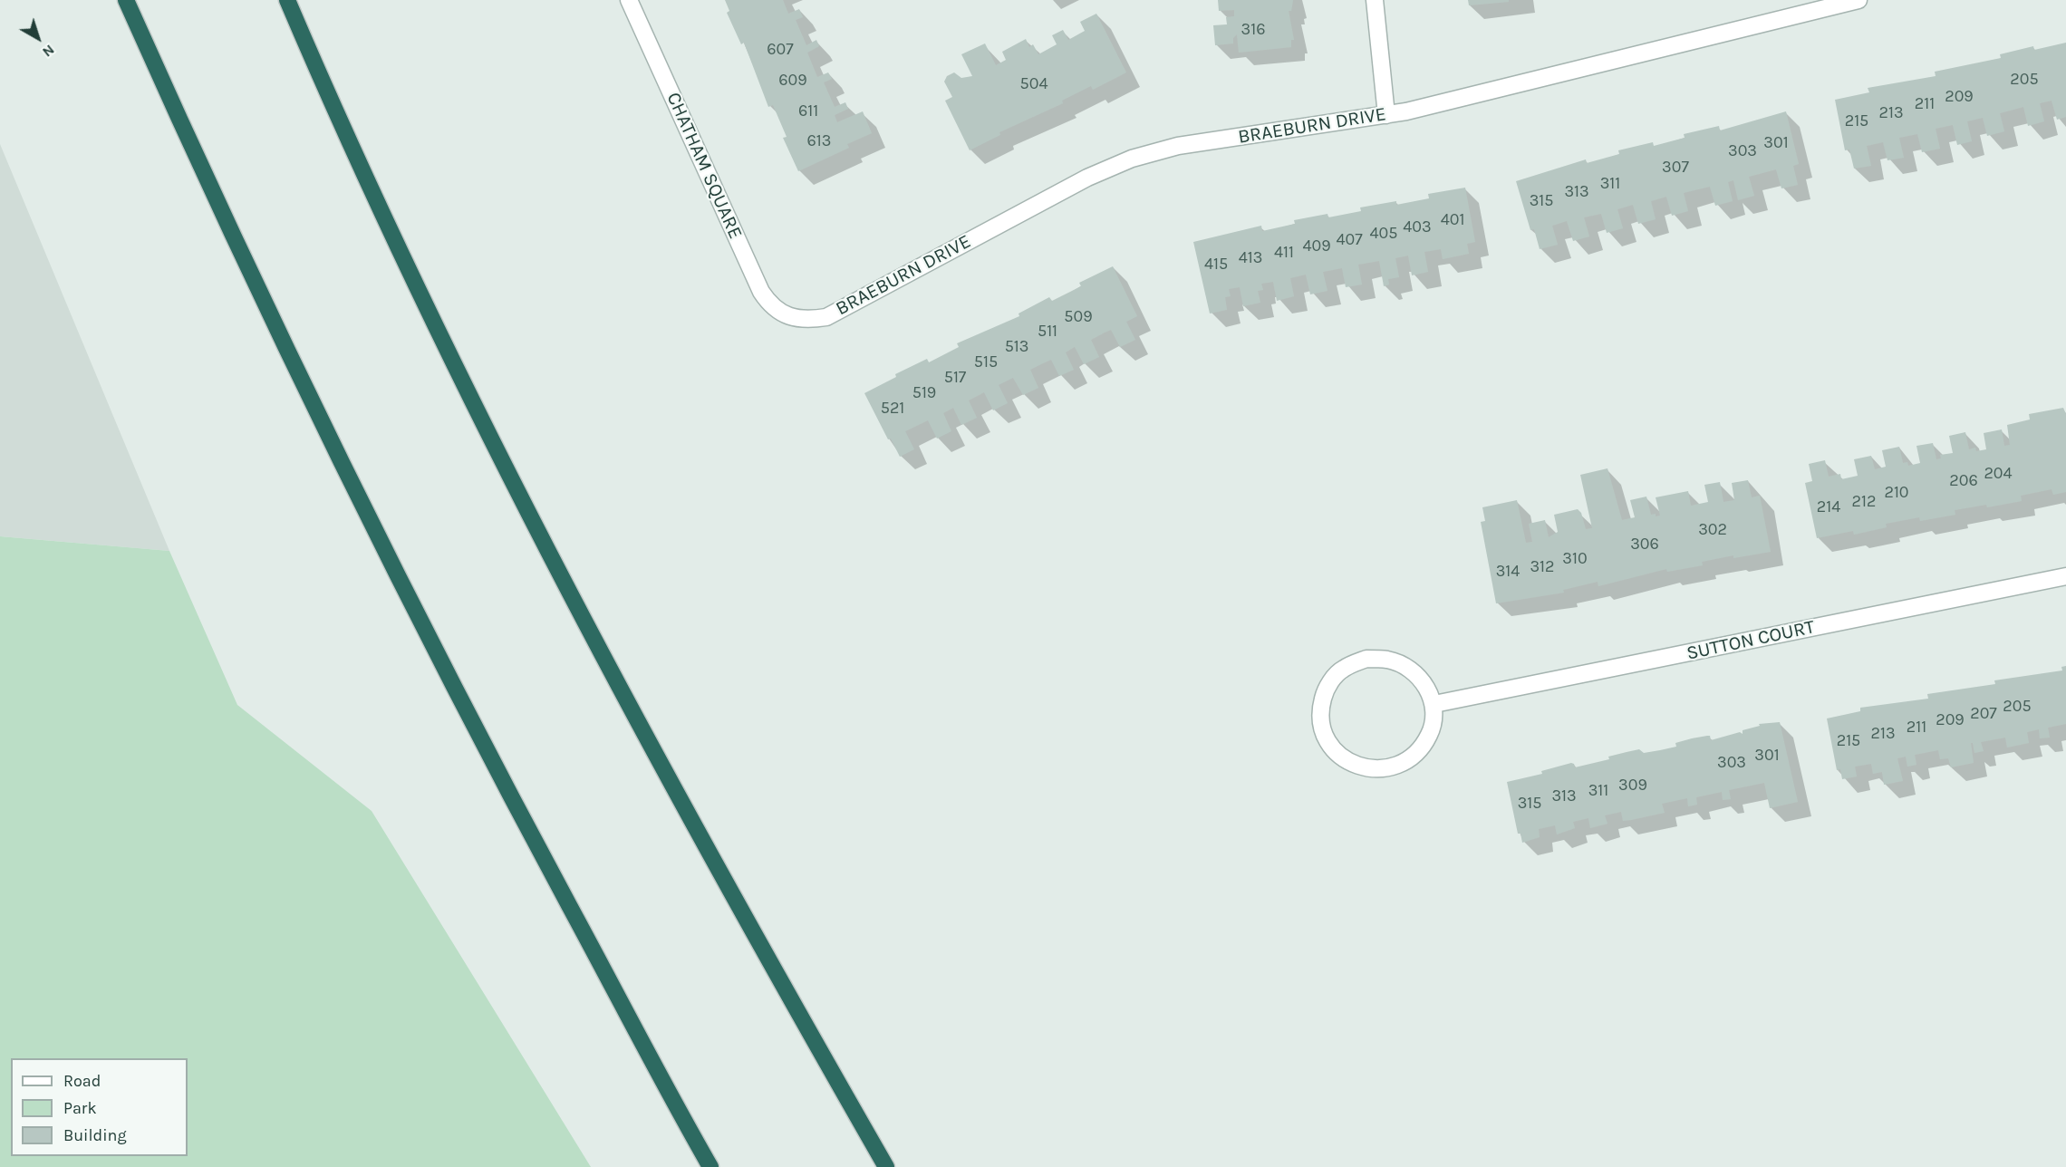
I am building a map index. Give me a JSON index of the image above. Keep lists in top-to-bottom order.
{
  "streets": {
    "street": ["BRAEBURN DRIVE", "CHATHAM SQUARE", "SUTTON COURT"]
  },
  "crossings": [
    ["BRAEBURN DRIVE", "CHATHAM SQUARE"]
  ],
  "house_numbers": [
    "316",
    "607",
    "205",
    "609",
    "504",
    "209",
    "211",
    "611",
    "213",
    "215",
    "613",
    "301",
    "303",
    "307",
    "311",
    "313",
    "315",
    "401",
    "403",
    "405",
    "407",
    "409",
    "411",
    "413",
    "415",
    "509",
    "511",
    "513",
    "515",
    "517",
    "519",
    "521",
    "204",
    "206",
    "210",
    "212",
    "214",
    "302",
    "306",
    "310",
    "312",
    "314",
    "205",
    "207",
    "209",
    "211",
    "213",
    "215",
    "301",
    "303",
    "309",
    "311",
    "313",
    "315"
  ],
  "legend": ["Road", "Park", "Building"],
  "north": "bottom right"
}
